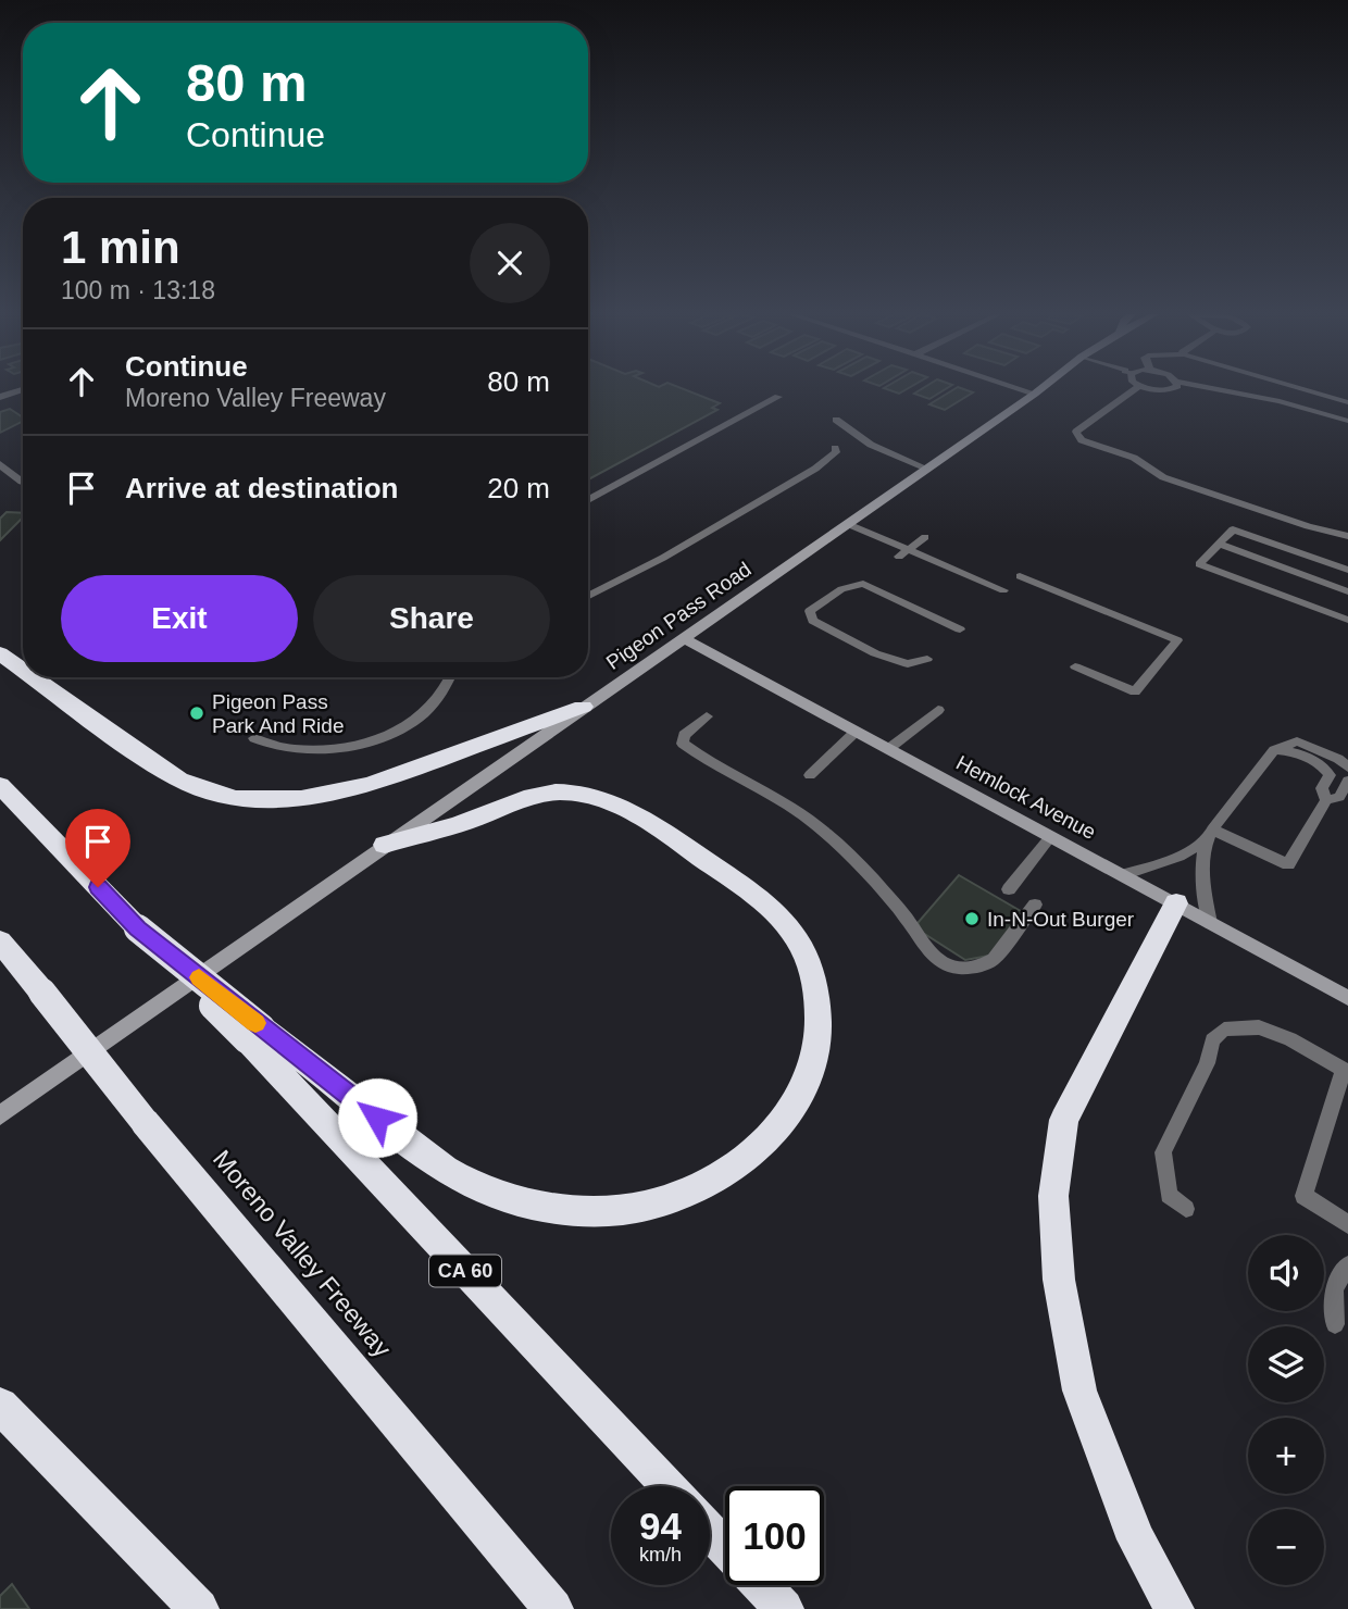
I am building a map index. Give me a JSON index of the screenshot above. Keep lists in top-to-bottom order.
{
  "streets": {
    "highway": ["Moreno Valley Freeway", "CA 60"],
    "main road": ["Pigeon Pass Road", "Hemlock Avenue"]
  },
  "crossings": [
    ["Pigeon Pass Road", "Hemlock Avenue"]
  ],
  "places": ["Pigeon Pass Park And Ride", "In-N-Out Burger"],
  "page": {
    "turn": ["80 m", "Continue"],
    "heading": ["1 min", "100 m · 13:18"],
    "list": [
      {
        "name": "Continue",
        "note": "Moreno Valley Freeway",
        "value": "80 m"
      },
      {
        "name": "Arrive at destination",
        "value": "20 m"
      }
    ],
    "buttons": ["Exit", "Share"],
    "map_buttons": ["+", "−"],
    "speed": "94 km/h",
    "limit": "100"
  }
}
